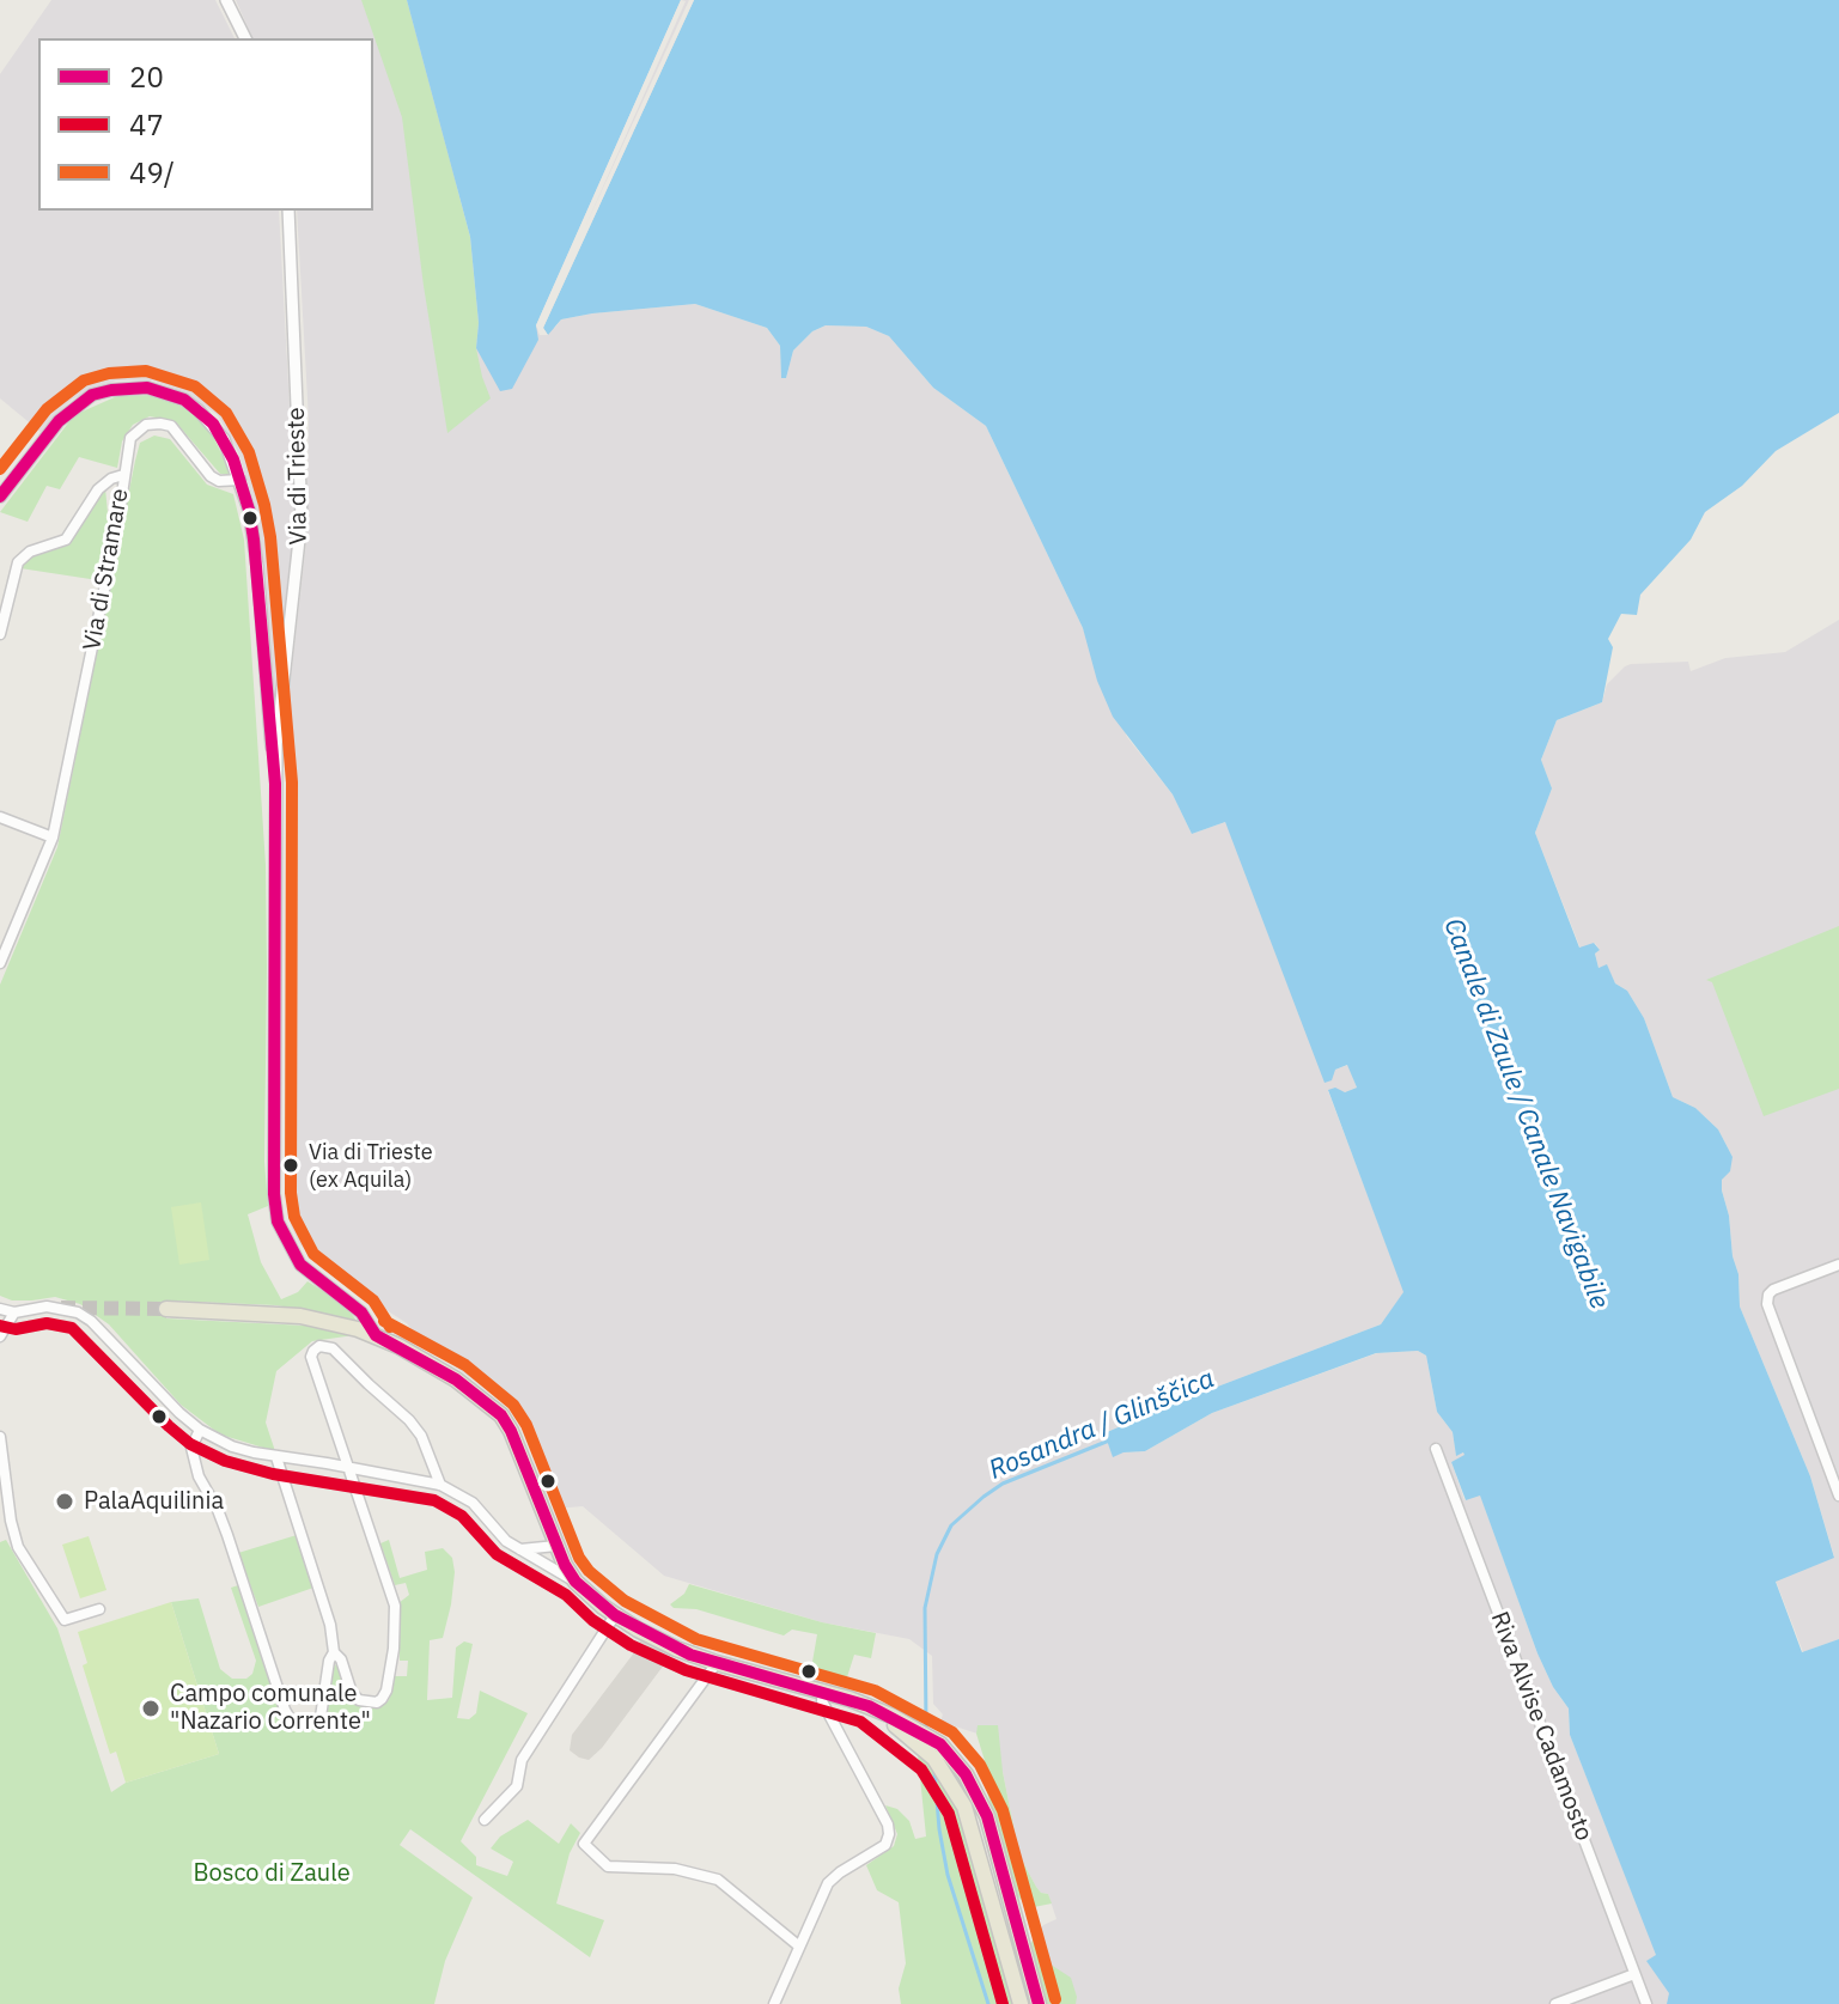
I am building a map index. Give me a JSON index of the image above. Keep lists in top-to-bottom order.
{
  "streets": {
    "street": ["Via di Trieste", "Via di Stramare", "Riva Alvise Cadamosto"]
  },
  "water": ["Canale di Zaule / Canale Navigabile", "Rosandra / Glinščica"],
  "parks": ["Bosco di Zaule"],
  "places": ["Via di Trieste (ex Aquila)", "PalaAquilinia", "Campo comunale \"Nazario Corrente\""],
  "lines": ["transit line 49/", "transit line 20", "transit line 47"],
  "legend": ["20", "47", "49/"]
}
